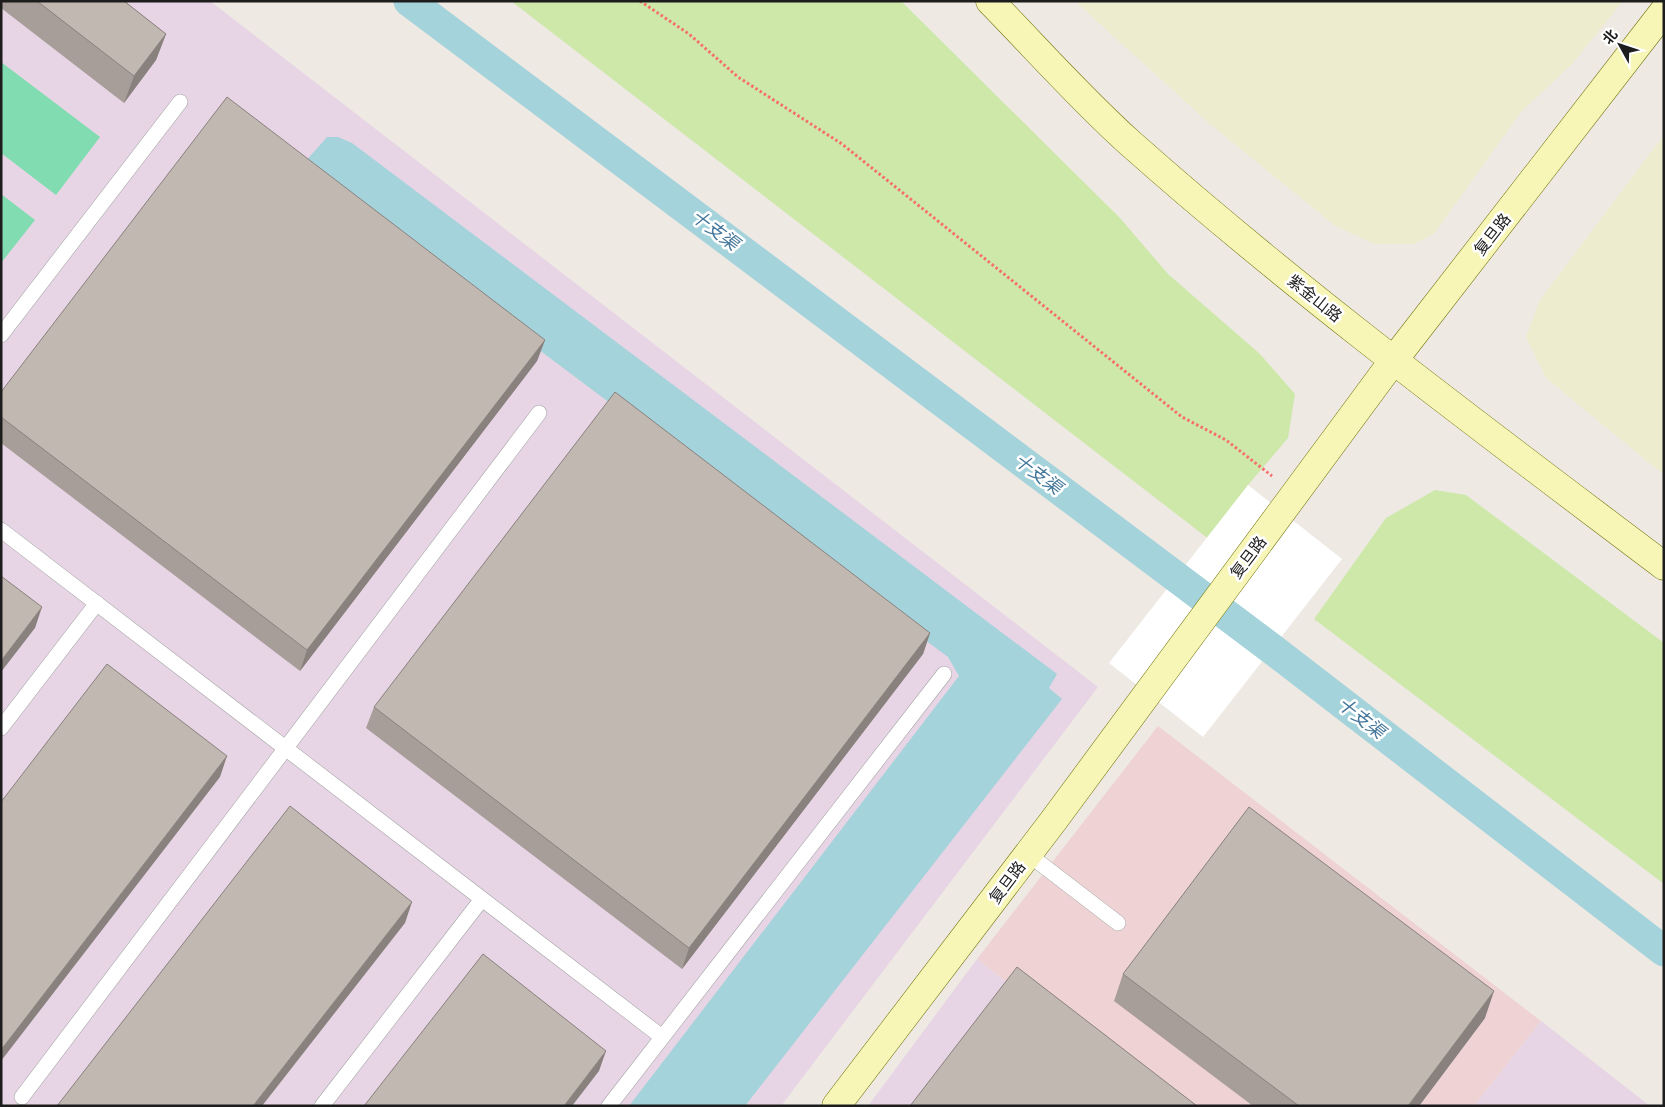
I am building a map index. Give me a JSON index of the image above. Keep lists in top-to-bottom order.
{
  "streets": {
    "street": ["复旦路", "紫金山路"]
  },
  "crossings": [
    ["复旦路", "紫金山路"]
  ],
  "water": ["十支渠"],
  "north": "top left"
}
